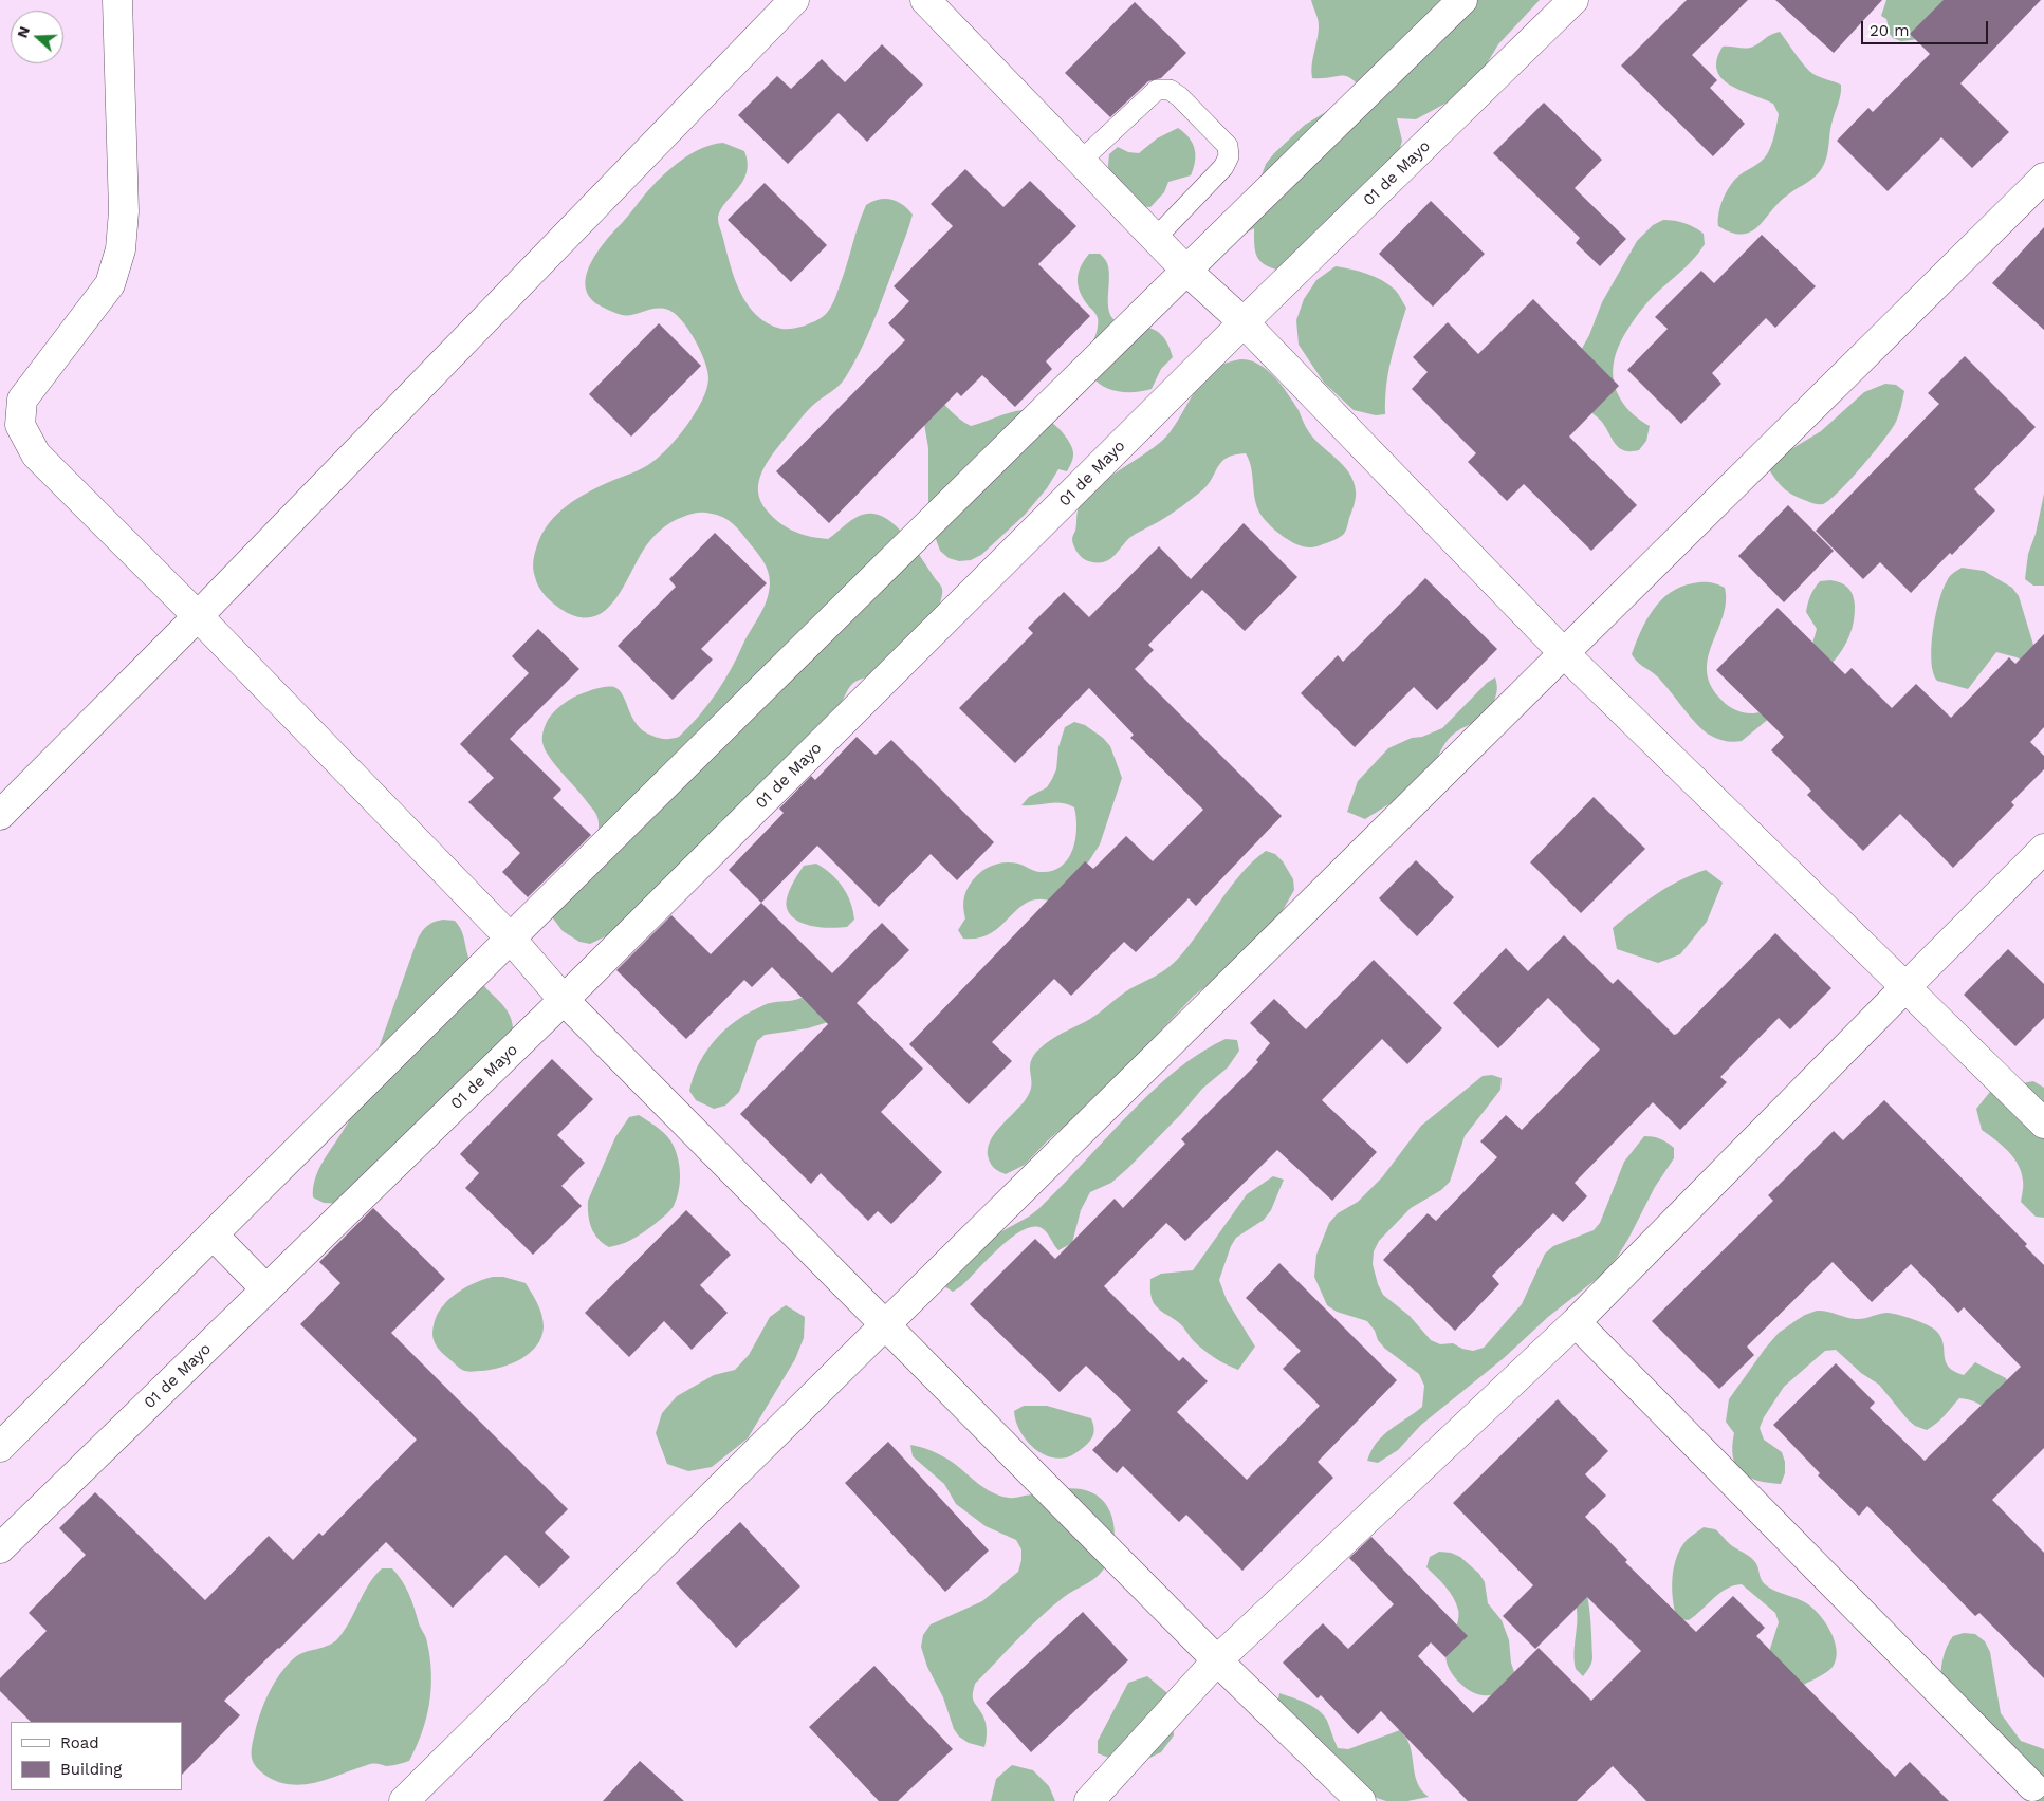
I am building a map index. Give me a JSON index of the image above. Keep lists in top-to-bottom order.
{
  "streets": {
    "street": ["01 de Mayo"]
  },
  "legend": ["Road", "Building"],
  "scale_bar": "20 m",
  "north": "left"
}
